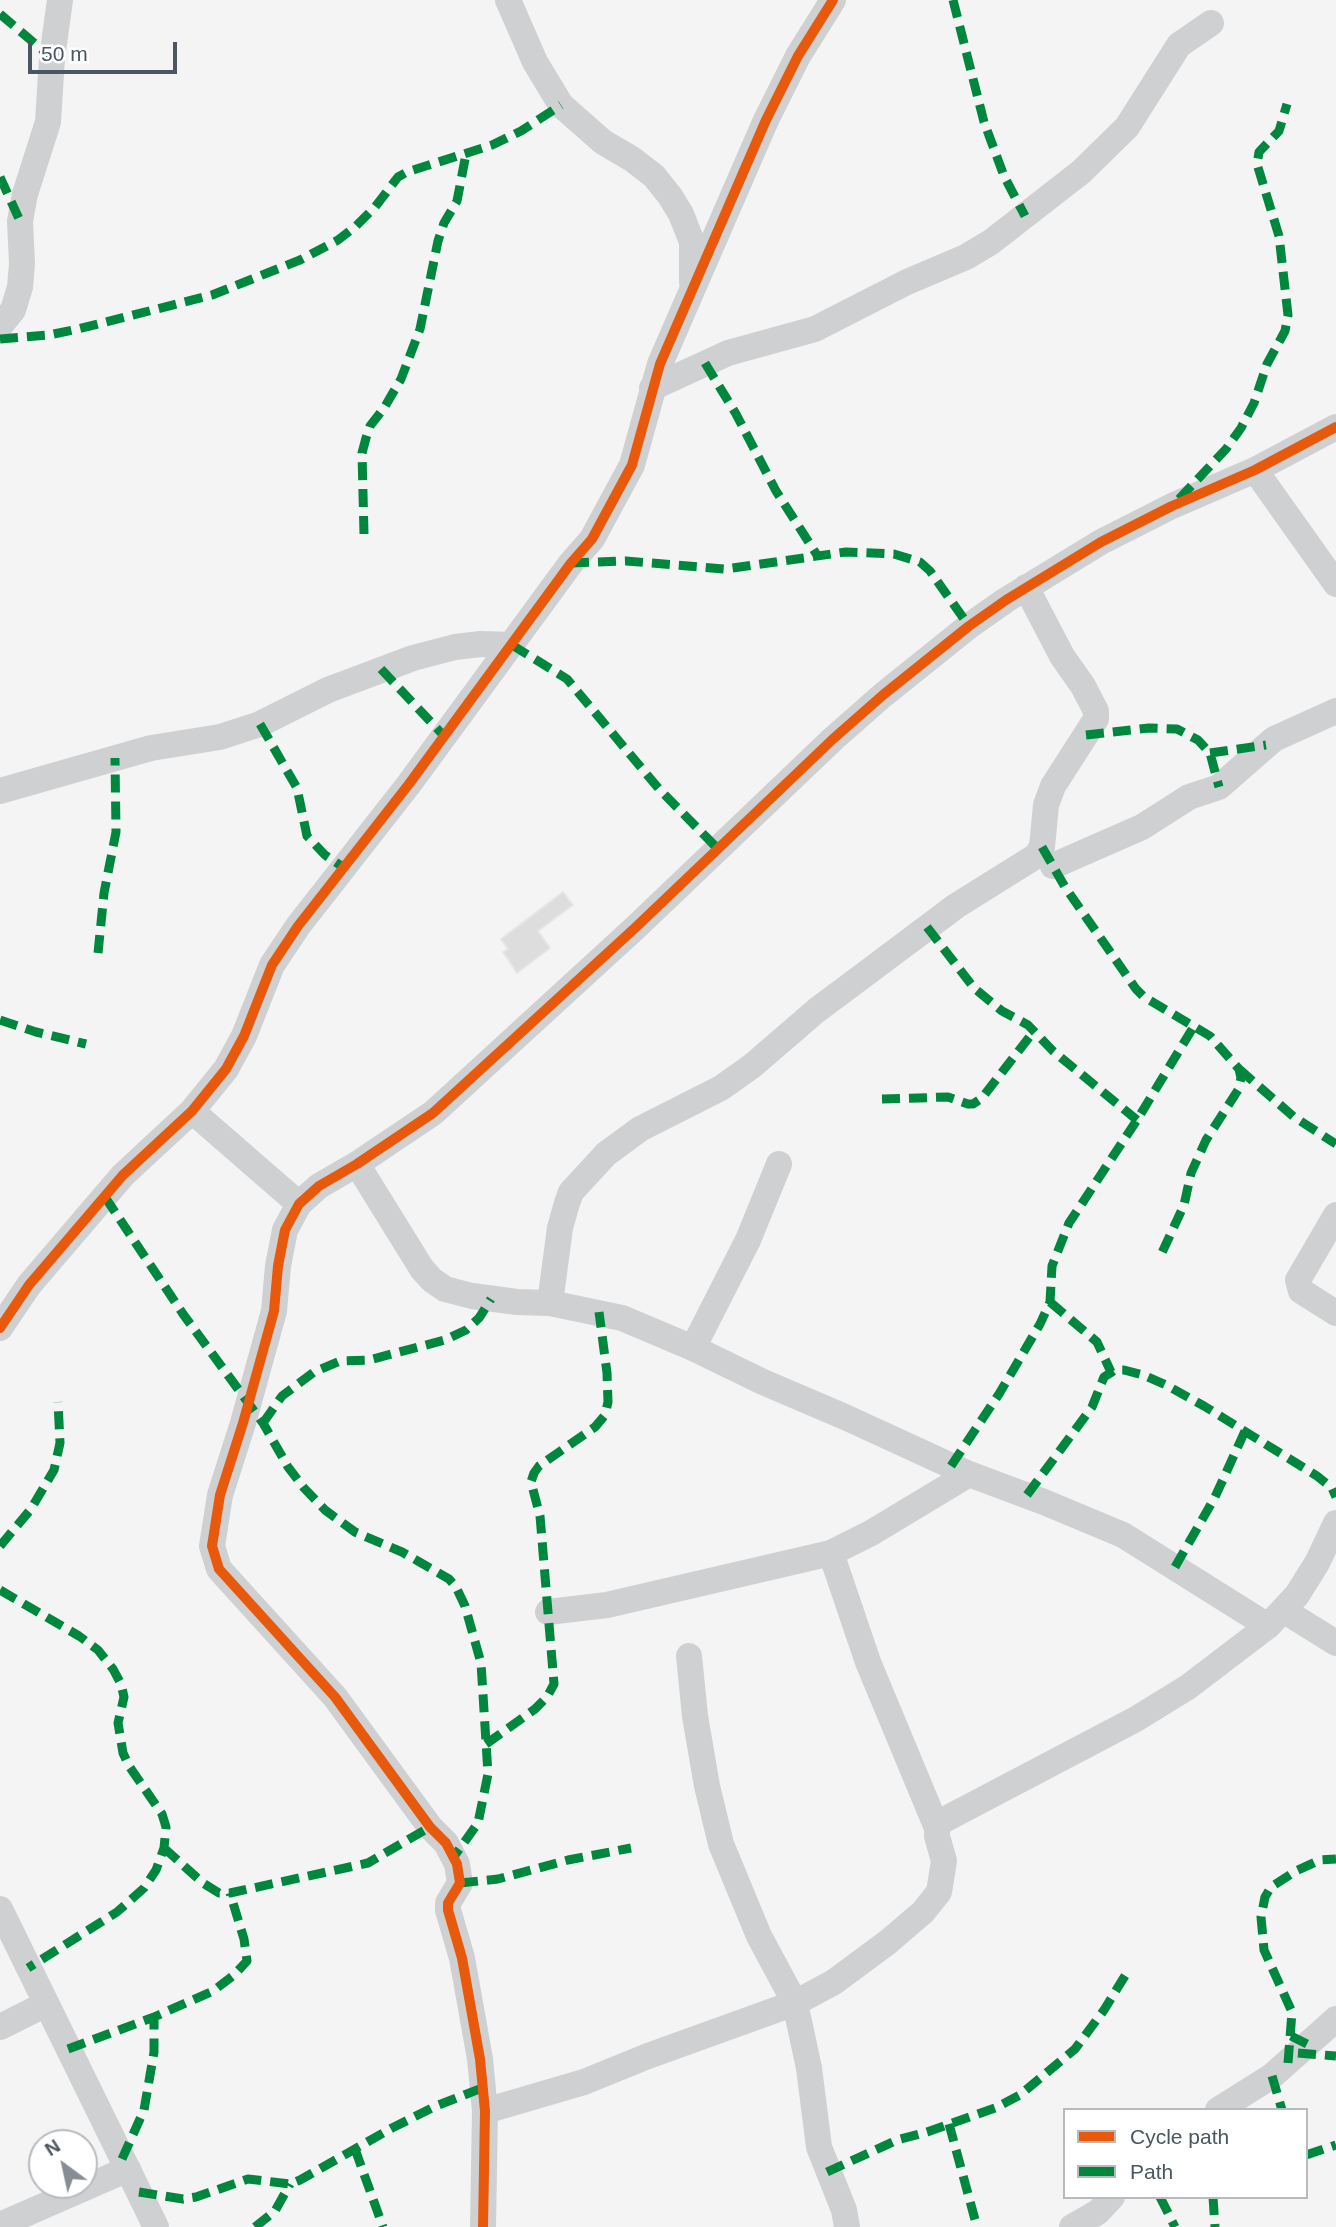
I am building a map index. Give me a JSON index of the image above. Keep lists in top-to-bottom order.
{
  "legend": ["Cycle path", "Path"],
  "scale_bar": "50 m",
  "north": "top left"
}
